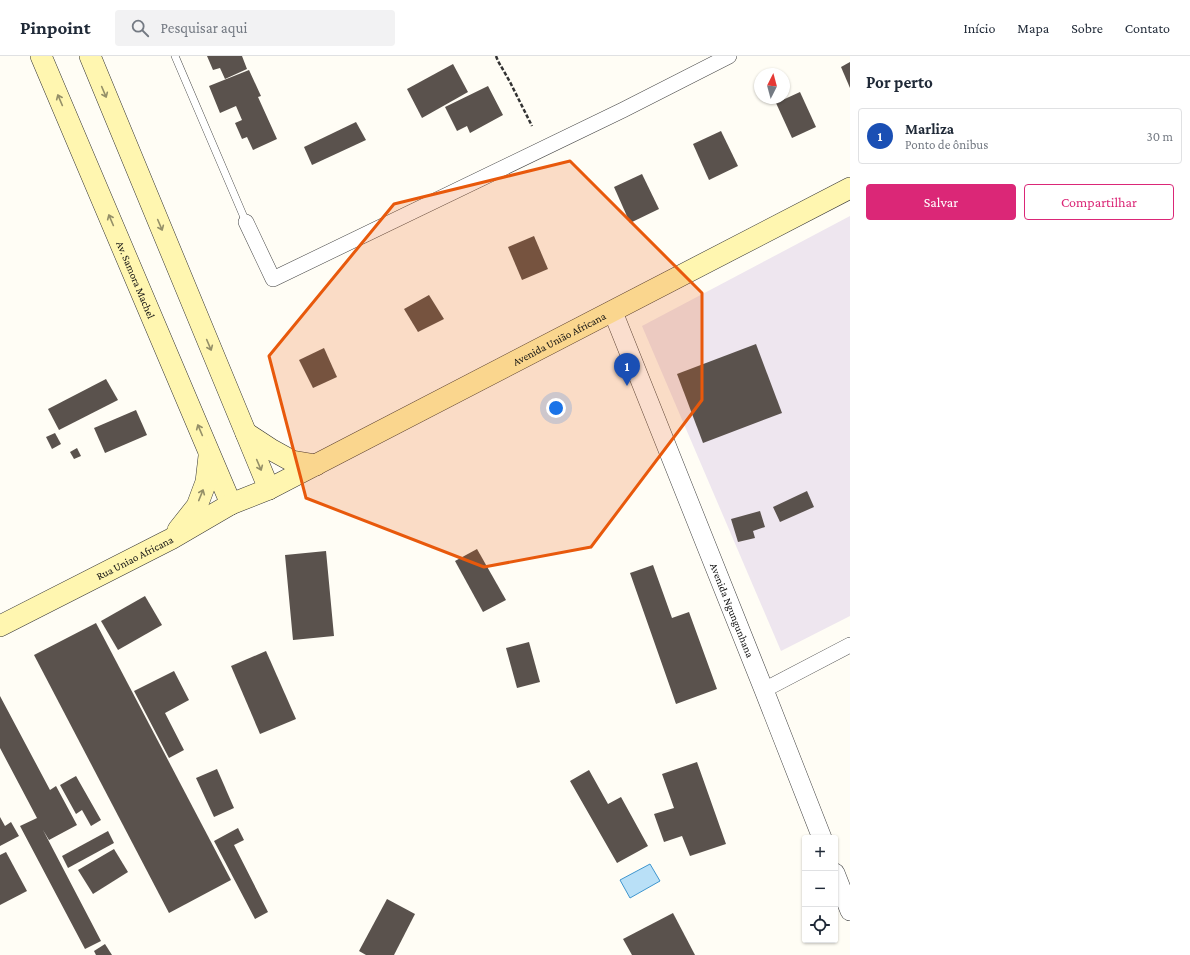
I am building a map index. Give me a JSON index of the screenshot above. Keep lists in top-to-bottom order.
{
  "streets": {
    "main road": ["Av. Samora Machel", "Avenida União Africana", "Rua Uniao Africana"],
    "street": ["Avenida Ngungunhana"]
  },
  "crossings": [
    ["Av. Samora Machel", "Rua Uniao Africana"],
    ["Avenida União Africana", "Rua Uniao Africana"],
    ["Avenida União Africana", "Avenida Ngungunhana"]
  ],
  "north": "top",
  "page": {
    "header": "Pinpoint",
    "search": "Pesquisar aqui",
    "nav": [
      "Início",
      "Mapa",
      "Sobre",
      "Contato"
    ],
    "heading": "Por perto",
    "list": [
      {
        "mark": "1",
        "name": "Marliza",
        "note": "Ponto de ônibus",
        "value": "30 m"
      }
    ],
    "buttons": ["Salvar", "Compartilhar"],
    "pins": "1",
    "map_buttons": ["+", "−"]
  }
}
